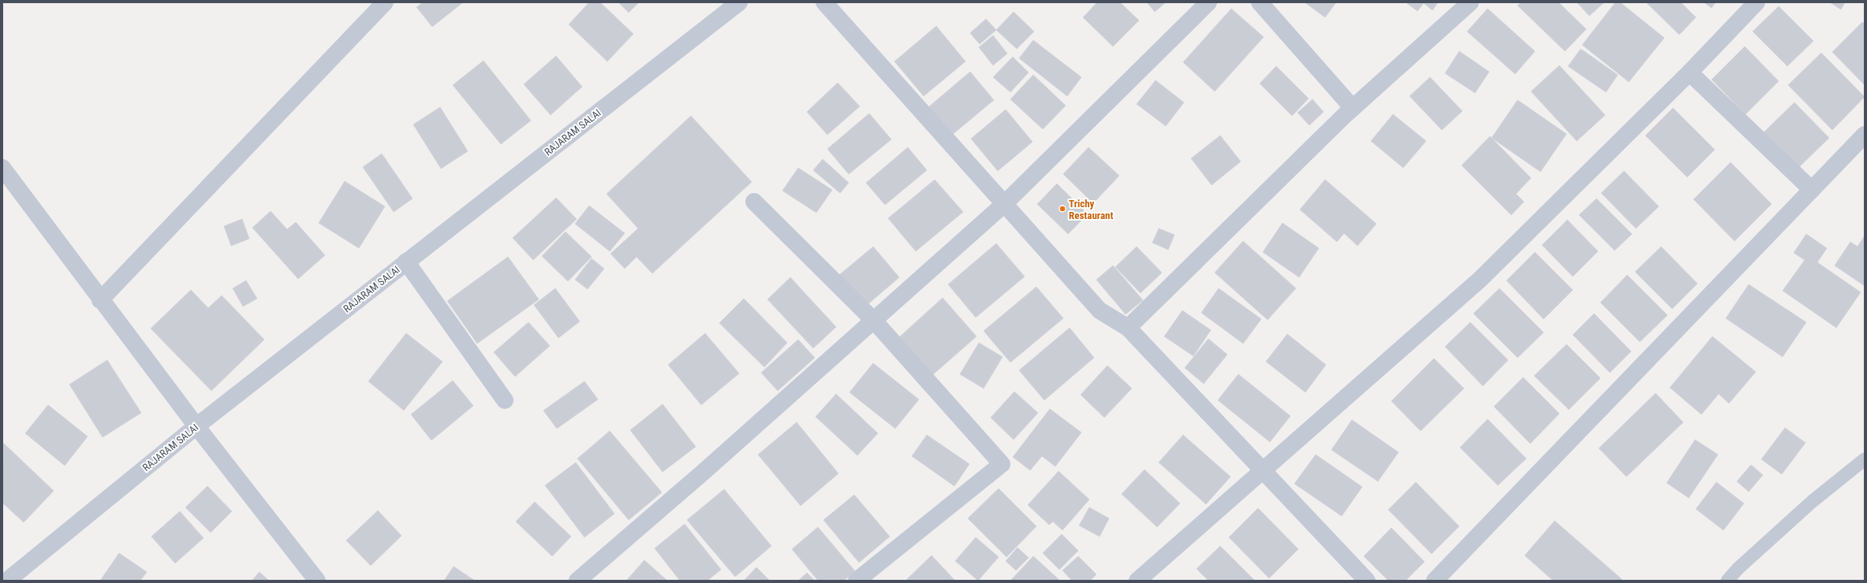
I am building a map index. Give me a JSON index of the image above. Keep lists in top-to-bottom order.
{
  "streets": {
    "street": ["RAJARAM SALAI"]
  },
  "places": ["Trichy Restaurant"]
}
